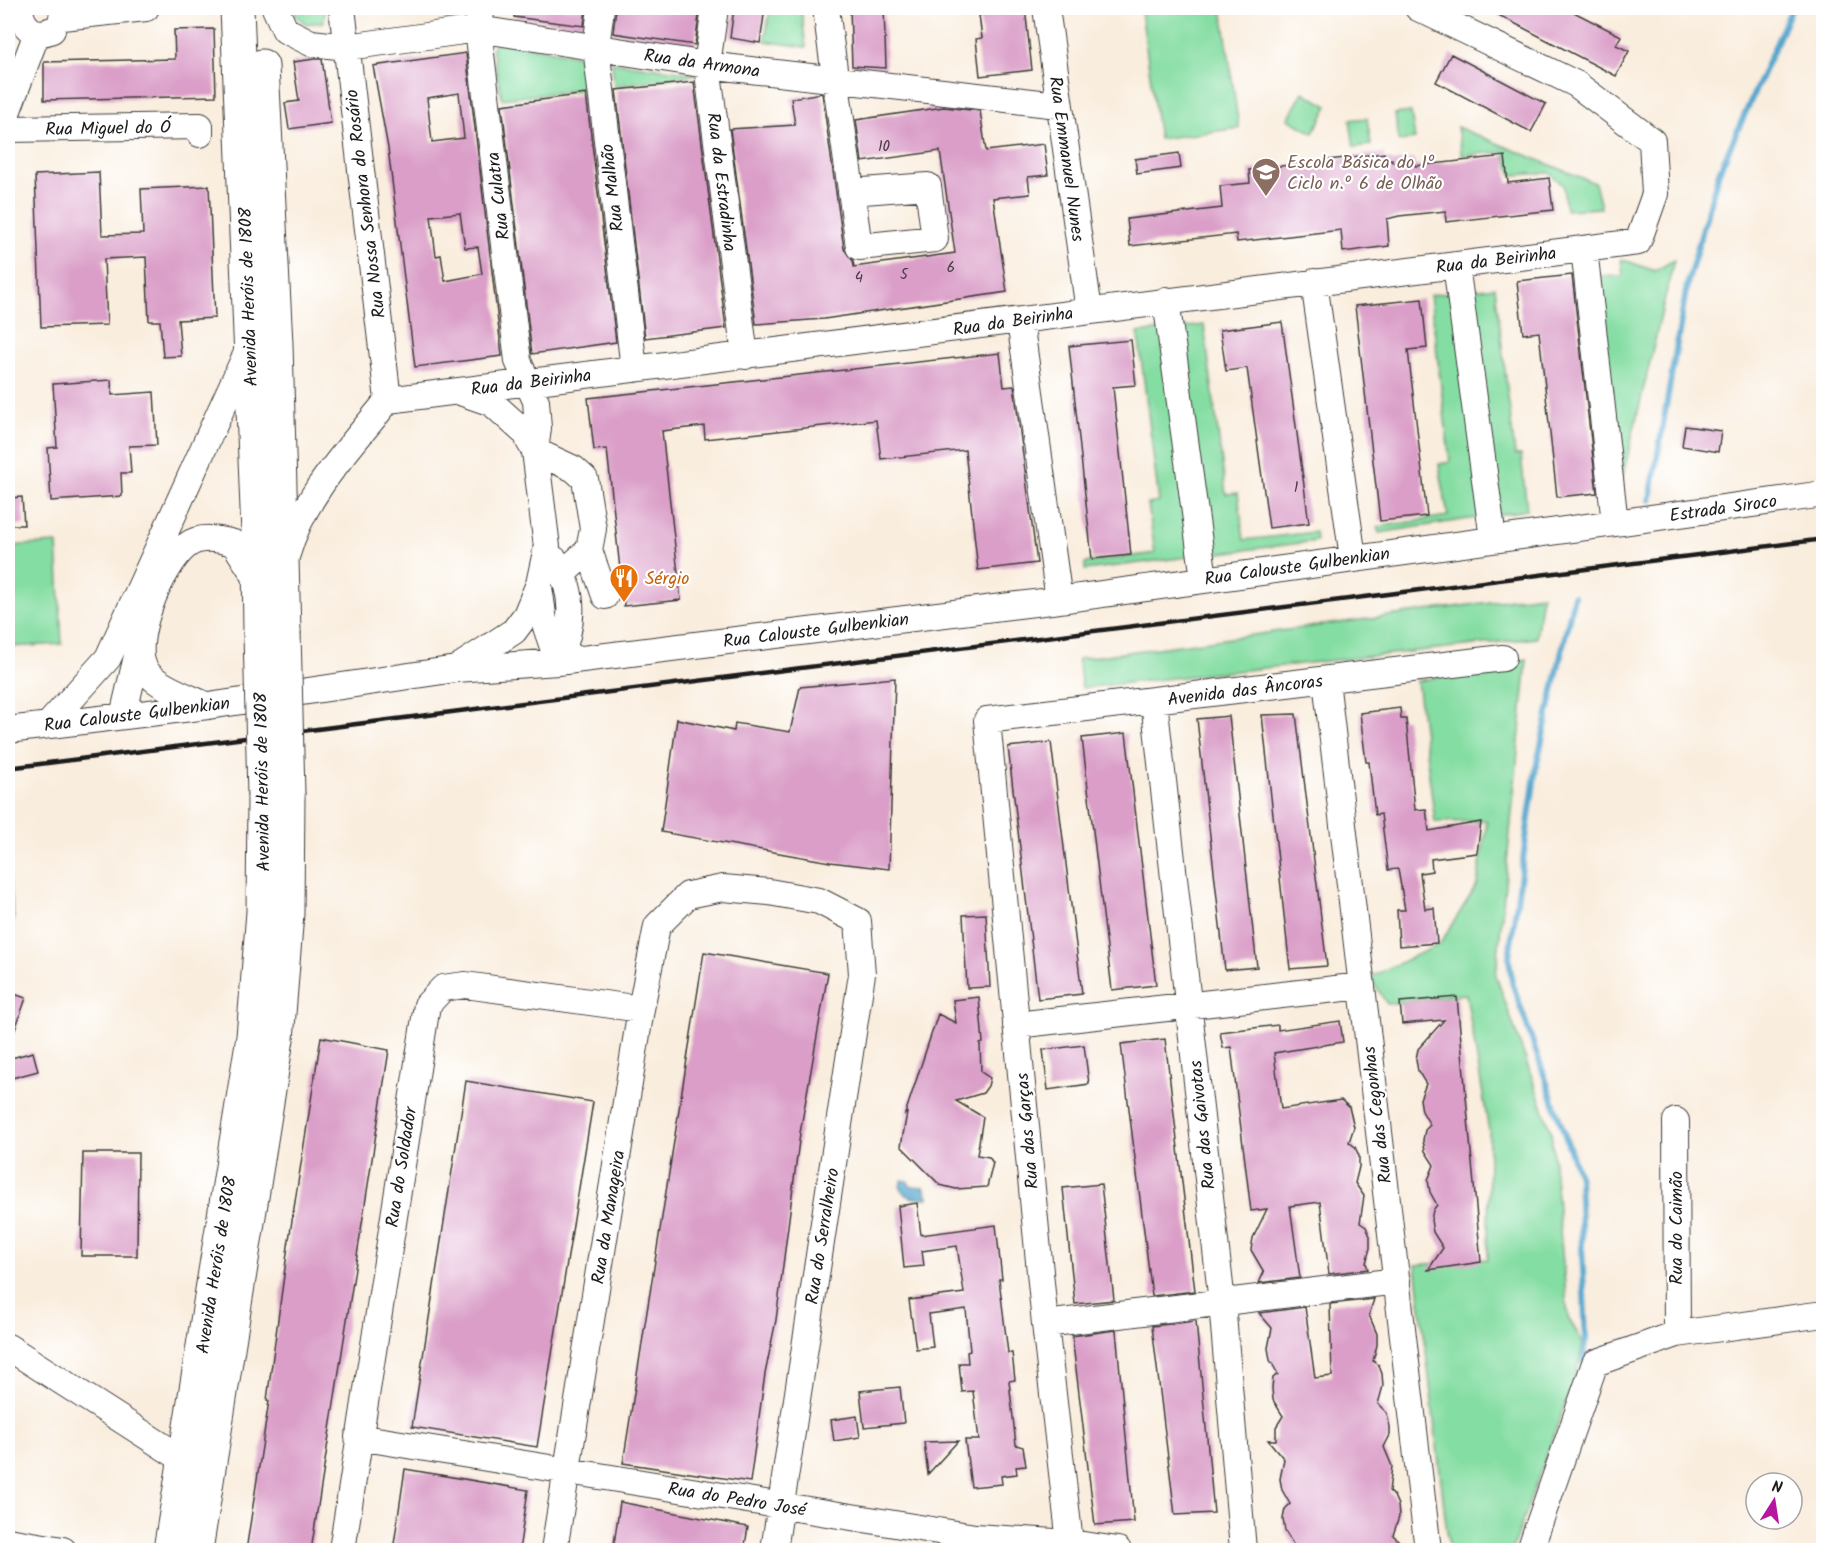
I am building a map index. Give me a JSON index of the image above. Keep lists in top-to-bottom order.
{
  "streets": {
    "main road": ["Avenida Heróis de 1808"],
    "street": [
      "Rua da Armona",
      "Rua Miguel do Ó",
      "Rua Emmanuel Nunes",
      "Rua da Estradinha",
      "Rua Malhão",
      "Rua Culatra",
      "Rua Nossa Senhora do Rosário",
      "Rua da Beirinha",
      "Estrada Siroco",
      "Rua Calouste Gulbenkian",
      "Avenida das Âncoras",
      "Rua das Cegonhas",
      "Rua das Gaivotas",
      "Rua das Garças",
      "Rua do Soldador",
      "Rua da Manageira",
      "Rua do Caimão",
      "Rua do Serralheiro",
      "Rua do Pedro José"
    ]
  },
  "crossings": [
    ["Rua da Armona", "Rua Emmanuel Nunes"],
    ["Rua da Armona", "Rua da Estradinha"],
    ["Rua da Armona", "Rua Malhão"],
    ["Rua da Armona", "Rua Culatra"],
    ["Rua da Armona", "Rua Nossa Senhora do Rosário"],
    ["Rua Emmanuel Nunes", "Rua da Beirinha"],
    ["Rua da Estradinha", "Rua da Beirinha"],
    ["Rua Malhão", "Rua da Beirinha"],
    ["Rua Culatra", "Rua da Beirinha"],
    ["Rua Nossa Senhora do Rosário", "Rua da Beirinha"],
    ["Estrada Siroco", "Rua Calouste Gulbenkian"],
    ["Avenida das Âncoras", "Rua das Cegonhas"],
    ["Avenida das Âncoras", "Rua das Gaivotas"],
    ["Avenida das Âncoras", "Rua das Garças"],
    ["Rua das Garças", "Rua do Pedro José"],
    ["Rua do Soldador", "Rua da Manageira"],
    ["Rua do Soldador", "Rua do Pedro José"],
    ["Rua da Manageira", "Rua do Serralheiro"],
    ["Rua da Manageira", "Rua do Pedro José"],
    ["Rua do Serralheiro", "Rua do Pedro José"]
  ],
  "places": {
    "school or university": ["Escola Básica do 1º Ciclo n.º 6 de Olhão"],
    "restaurant": ["Sérgio"]
  },
  "house_numbers": [
    "10",
    "6",
    "5",
    "4",
    "1"
  ],
  "north": "top"
}
